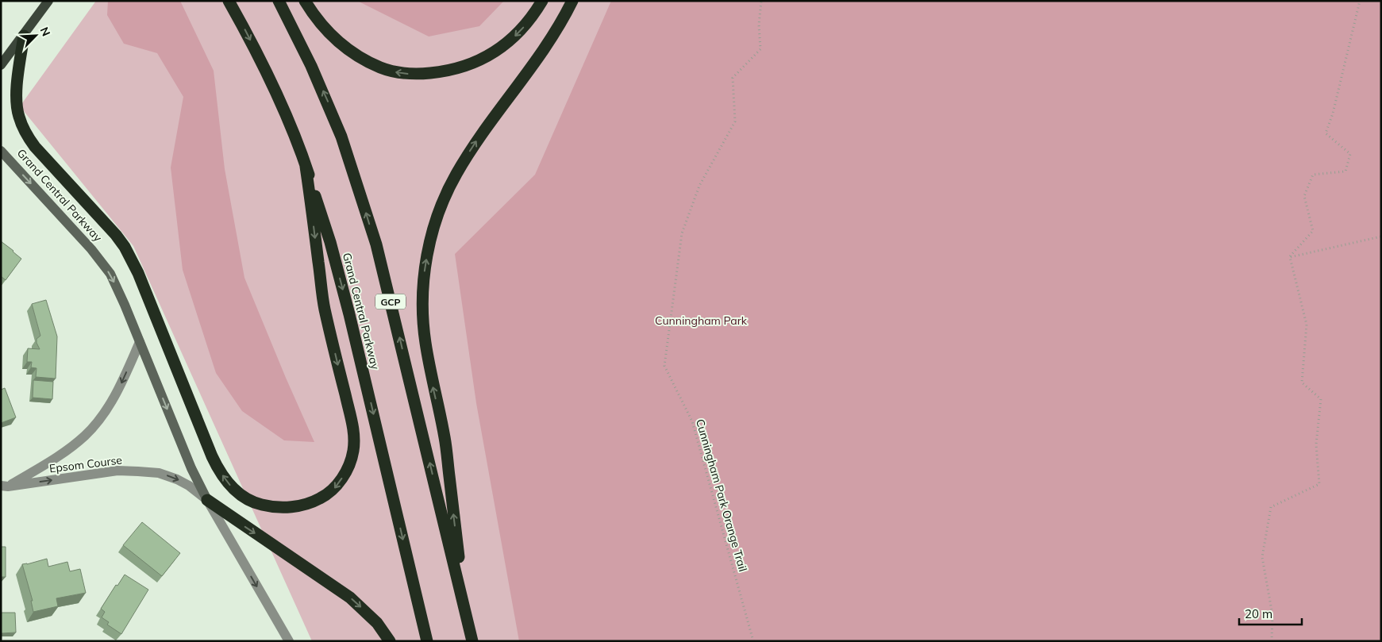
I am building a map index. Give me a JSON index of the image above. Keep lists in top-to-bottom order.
{
  "streets": {
    "highway": ["Grand Central Parkway", "GCP"],
    "street": ["Epsom Course"],
    "path": ["Cunningham Park Orange Trail"]
  },
  "crossings": [
    ["Grand Central Parkway", "Epsom Course"]
  ],
  "parks": ["Cunningham Park"],
  "scale_bar": "20 m",
  "north": "top right"
}
